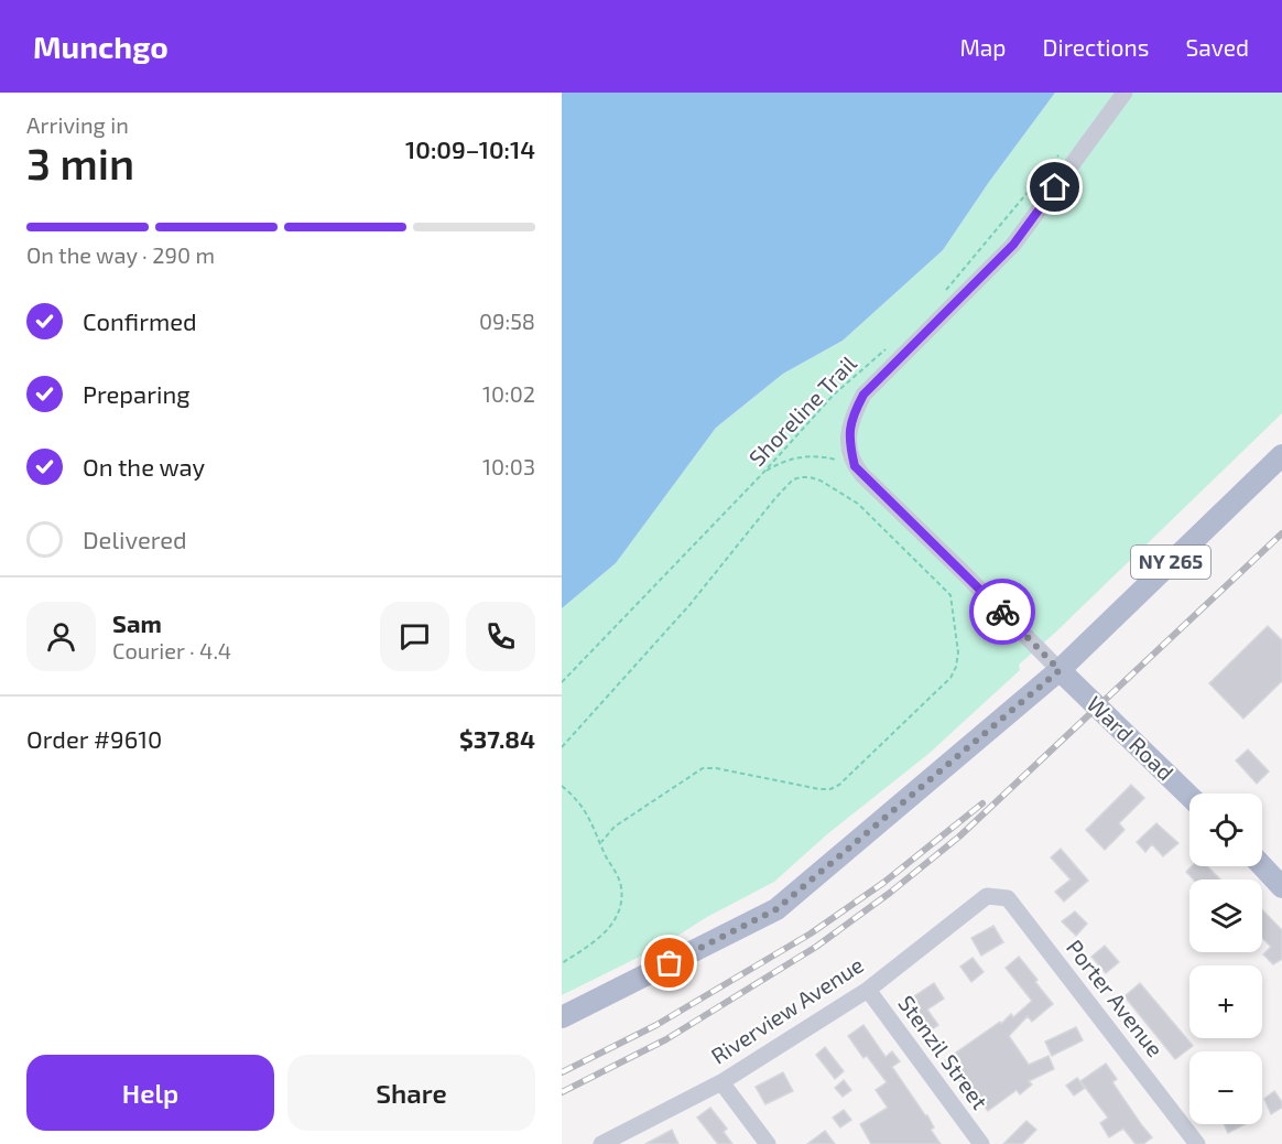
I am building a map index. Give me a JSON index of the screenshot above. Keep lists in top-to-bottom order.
{
  "streets": {
    "main road": ["NY 265", "Ward Road"],
    "street": ["Porter Avenue", "Riverview Avenue", "Stenzil Street"],
    "path": ["Shoreline Trail"]
  },
  "crossings": [
    ["NY 265", "Ward Road"],
    ["Porter Avenue", "Riverview Avenue"],
    ["Riverview Avenue", "Stenzil Street"]
  ],
  "page": {
    "header": "Munchgo",
    "nav": ["Map", "Directions", "Saved"],
    "heading": ["3 min", "Arriving in", "10:09–10:14"],
    "panel": [
      "Sam",
      "Courier · 4.4",
      "Order #9610",
      "$37.84"
    ],
    "bar": "On the way · 290 m",
    "list": [
      ["Confirmed", "09:58"],
      ["Preparing", "10:02"],
      ["On the way", "10:03"],
      "Delivered"
    ],
    "map_buttons": ["+", "−"],
    "buttons": ["Help", "Share"]
  }
}
